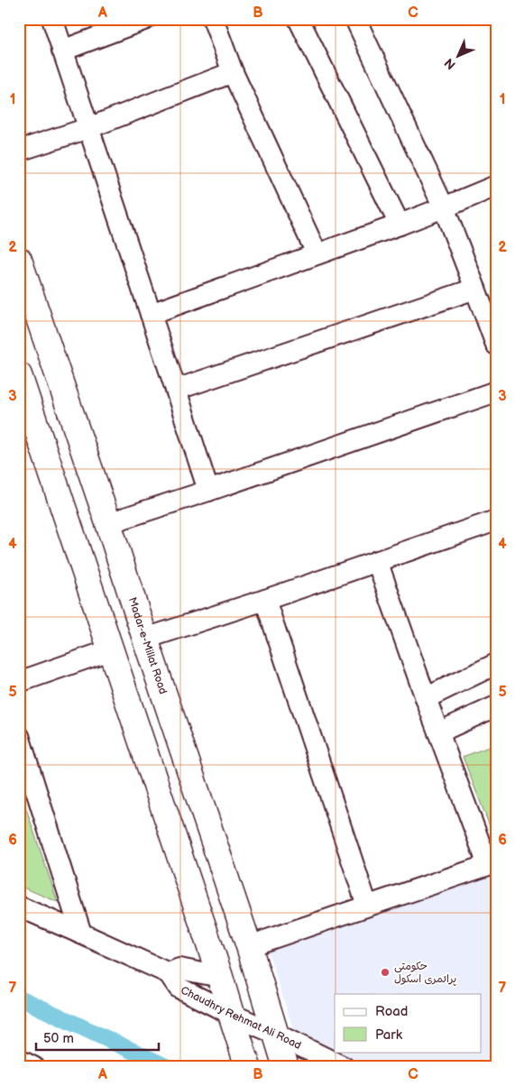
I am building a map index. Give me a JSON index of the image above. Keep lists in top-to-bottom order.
{
  "streets": {
    "main road": ["Madar-e-Millat Road"],
    "street": ["Chaudhry Rehmat Ali Road"]
  },
  "crossings": [
    ["Madar-e-Millat Road", "Chaudhry Rehmat Ali Road"]
  ],
  "places": ["حکومتی پرائمری اسکول"],
  "legend": ["Road", "Park"],
  "scale_bar": "50 m",
  "north": "bottom left",
  "grid": {
    "columns": ["A", "B", "C"],
    "rows": [
      "1",
      "2",
      "3",
      "4",
      "5",
      "6",
      "7"
    ]
  }
}
